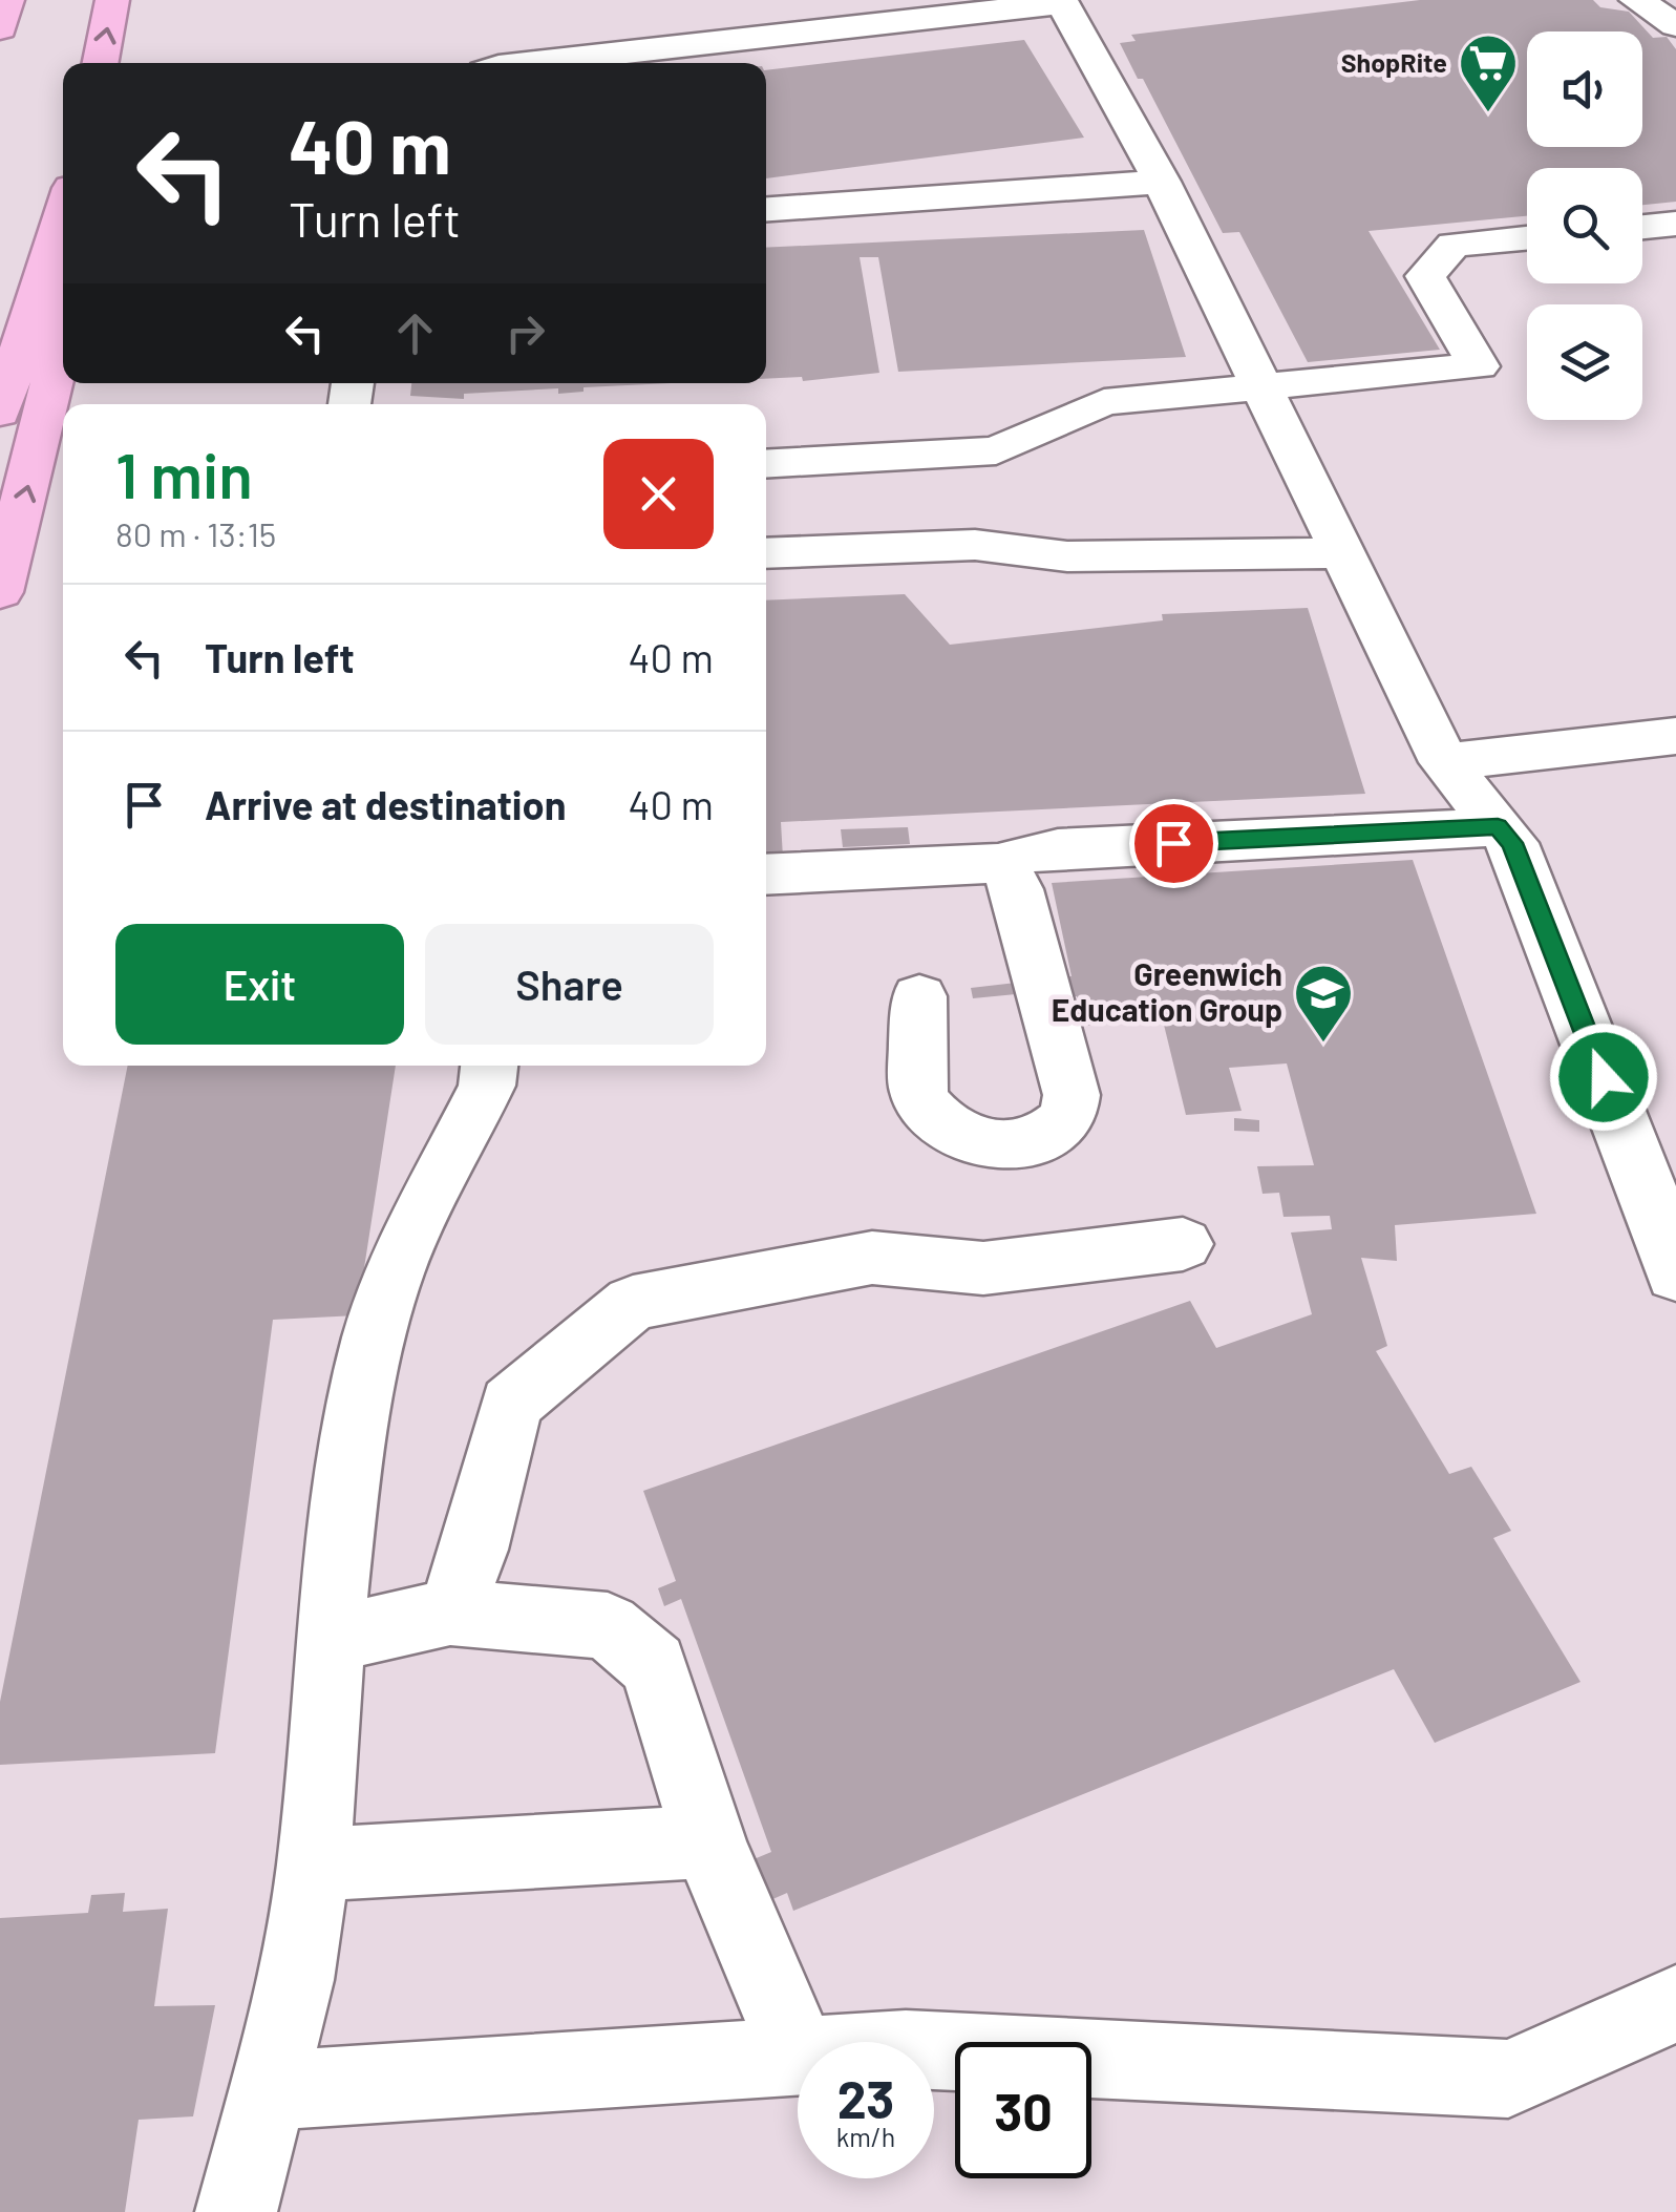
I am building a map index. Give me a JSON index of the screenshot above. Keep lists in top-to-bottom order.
{
  "places": {
    "supermarket": ["ShopRite"],
    "school or university": ["Greenwich Education Group"]
  },
  "page": {
    "turn": ["40 m", "Turn left"],
    "heading": ["1 min", "80 m · 13:15"],
    "list": [
      {
        "name": "Turn left",
        "value": "40 m"
      },
      {
        "name": "Arrive at destination",
        "value": "40 m"
      }
    ],
    "buttons": ["Exit", "Share"],
    "speed": "23 km/h",
    "limit": "30"
  }
}
